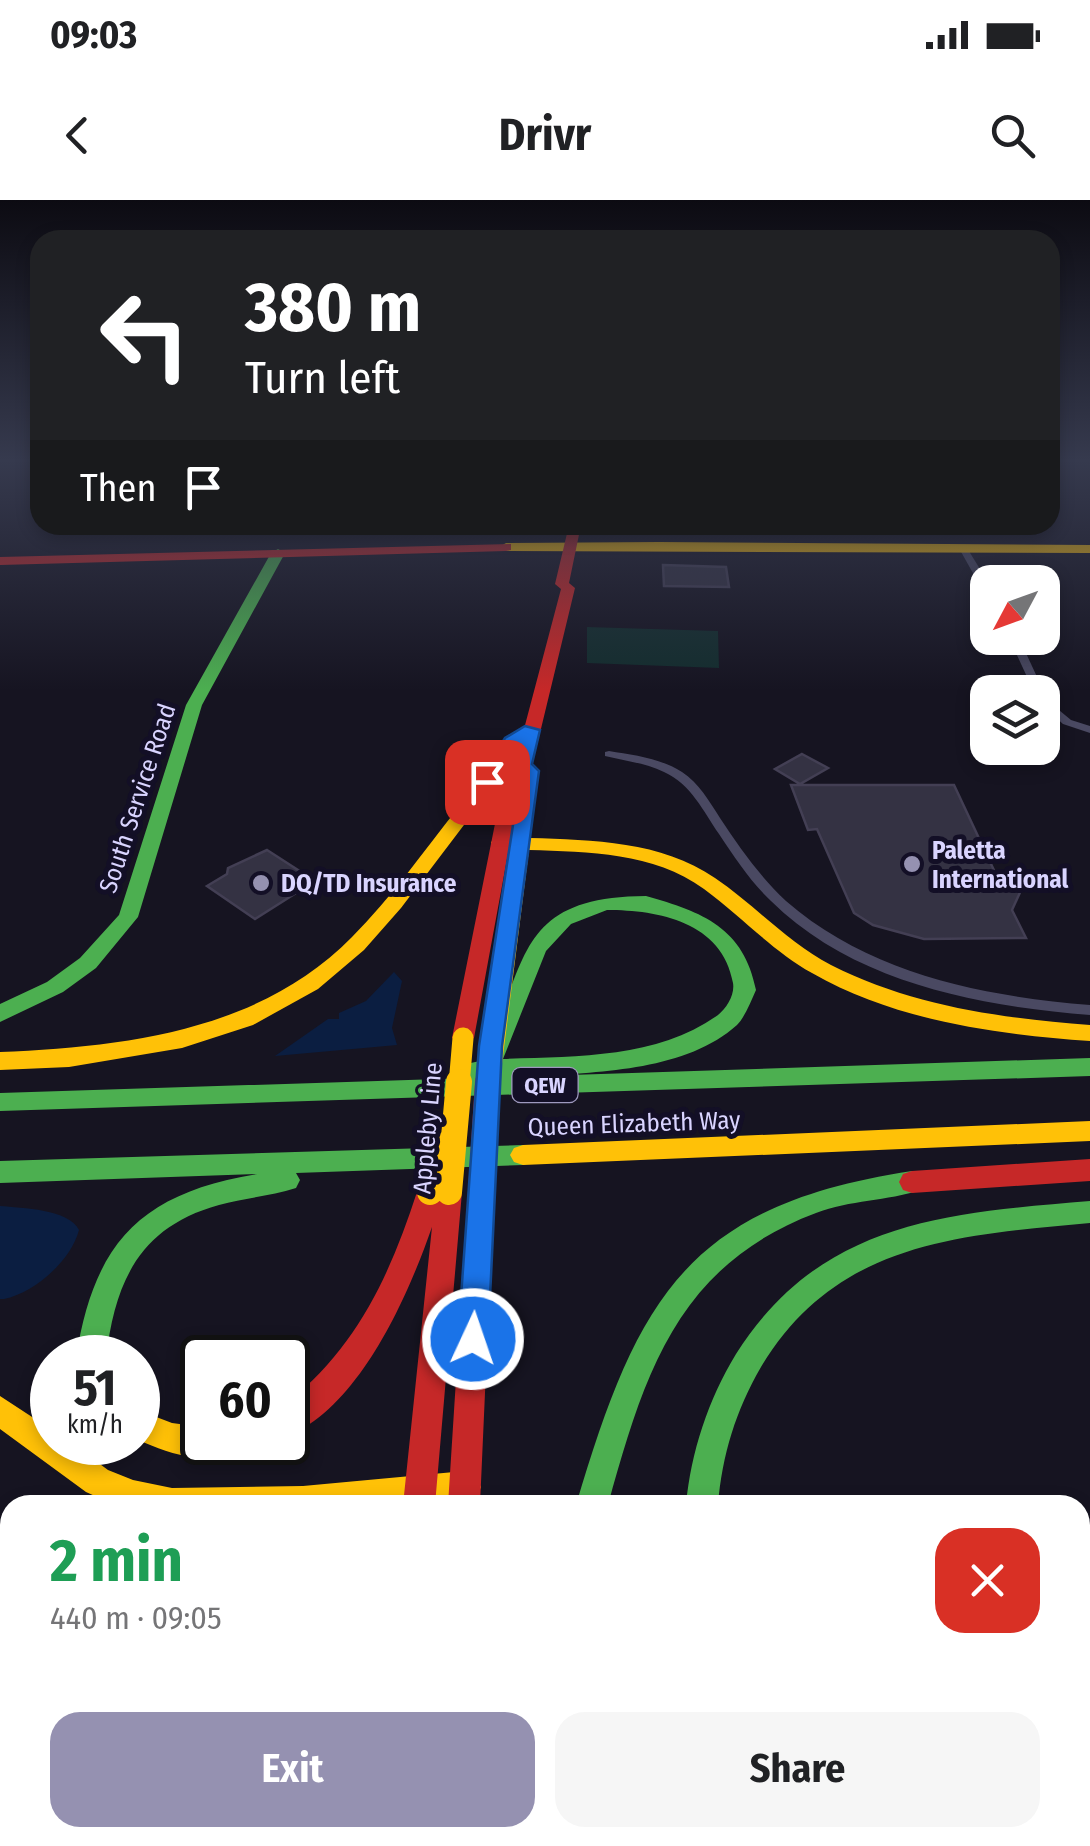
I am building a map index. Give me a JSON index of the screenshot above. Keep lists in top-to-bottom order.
{
  "streets": {
    "main road": [
      "South Service Road",
      "QEW",
      "Queen Elizabeth Way",
      "Appleby Line"
    ]
  },
  "places": ["Paletta International", "DQ/TD Insurance"],
  "north": "bottom left",
  "page": {
    "status": "09:03",
    "header": "Drivr",
    "turn": ["380 m", "Turn left"],
    "then": "Then",
    "speed": "51 km/h",
    "limit": "60",
    "heading": ["2 min", "440 m · 09:05"],
    "buttons": ["Exit", "Share"]
  }
}
